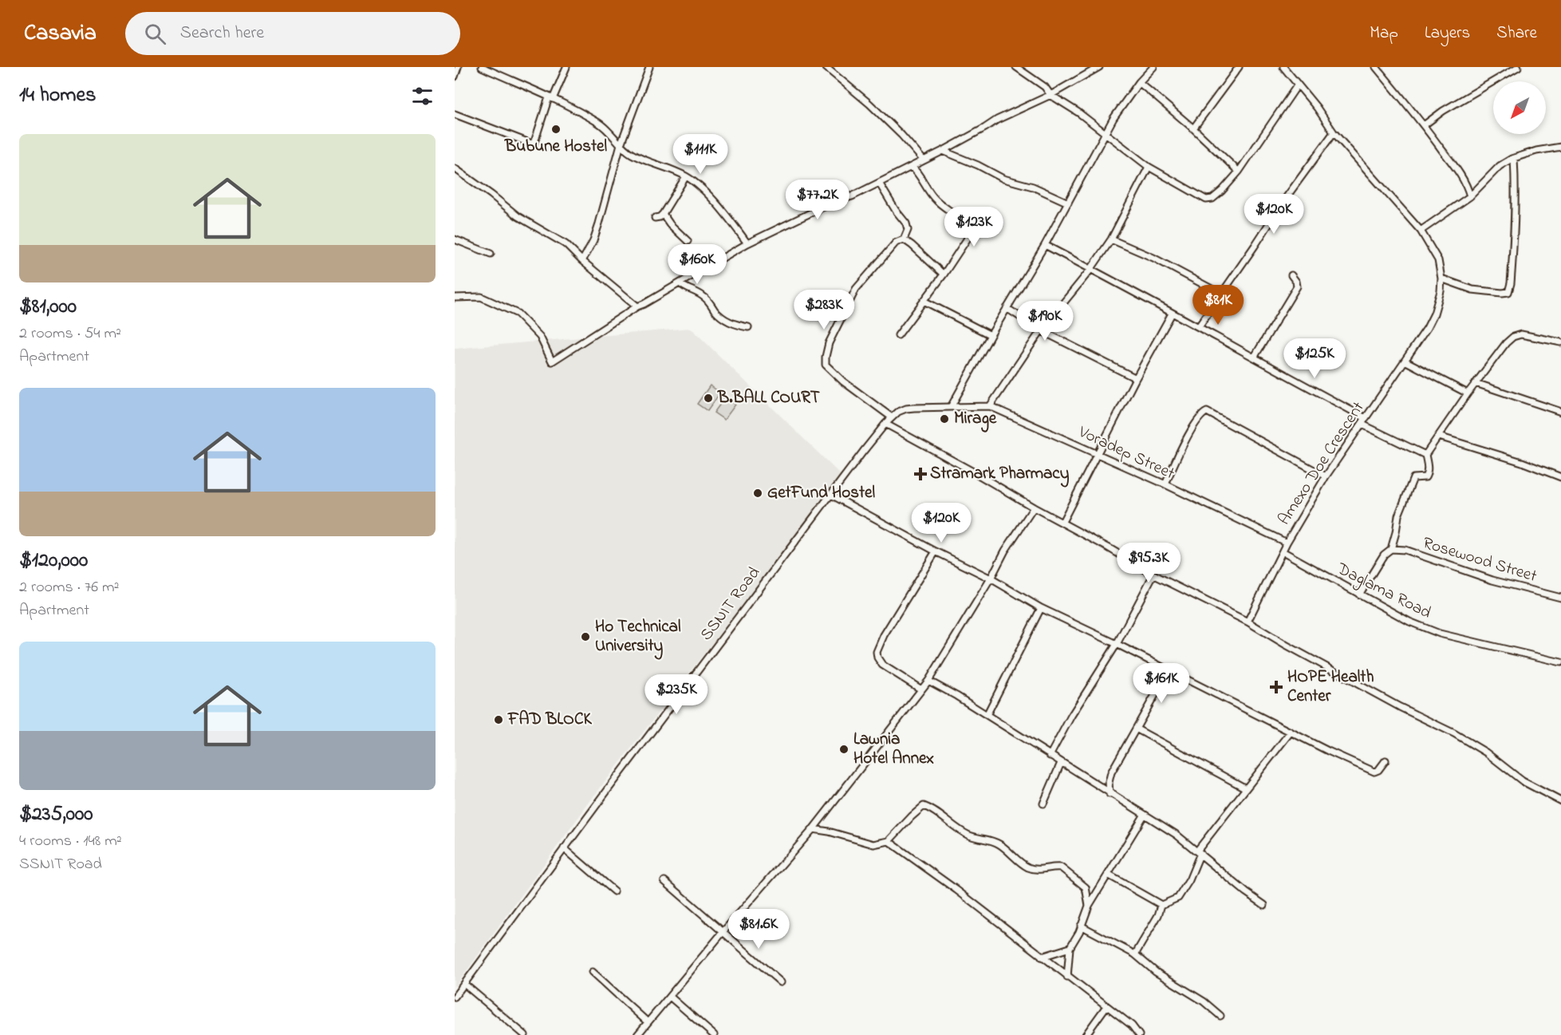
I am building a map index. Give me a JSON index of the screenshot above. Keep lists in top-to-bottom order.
{
  "streets": {
    "street": [
      "Voradep Street",
      "Amexo Doe Crescent",
      "Rosewood Street",
      "Daglama Road",
      "SSNIT Road"
    ]
  },
  "crossings": [
    ["Voradep Street", "Amexo Doe Crescent"],
    ["Voradep Street", "SSNIT Road"],
    ["Amexo Doe Crescent", "Daglama Road"]
  ],
  "places": {
    "other": [
      "Bubune Hostel",
      "B.BALL COURT",
      "Mirage",
      "GetFund Hostel",
      "Ho Technical University",
      "FAD BLOCK",
      "Lawnia Hotel Annex"
    ],
    "health": ["Stramark Pharmacy", "HOPE Health Center"]
  },
  "north": "bottom left",
  "page": {
    "header": "Casavia",
    "search": "Search here",
    "nav": ["Map", "Layers", "Share"],
    "heading": "14 homes",
    "list": [
      {
        "name": "$81,000",
        "note": "2 rooms · 54 m² · Apartment"
      },
      {
        "name": "$120,000",
        "note": "2 rooms · 76 m² · Apartment"
      },
      {
        "name": "$235,000",
        "note": "4 rooms · 148 m² · SSNIT Road"
      }
    ],
    "price": [
      "$111K",
      "$77.2K",
      "$120K",
      "$123K",
      "$160K",
      "$81K",
      "$283K",
      "$190K",
      "$125K",
      "$120K",
      "$95.3K",
      "$161K",
      "$235K",
      "$81.6K"
    ]
  }
}
